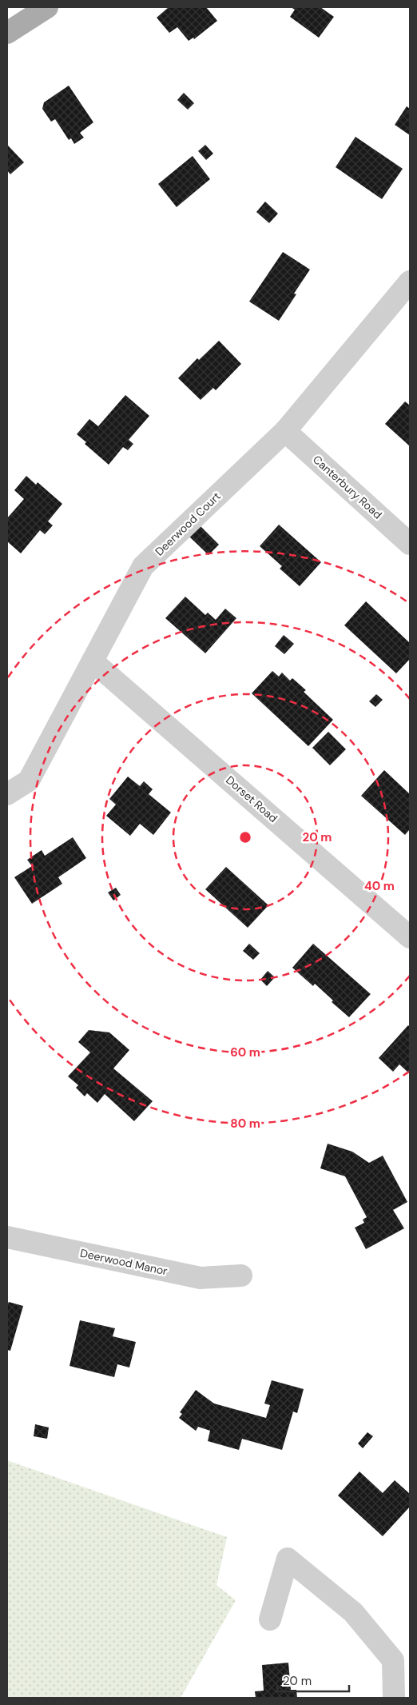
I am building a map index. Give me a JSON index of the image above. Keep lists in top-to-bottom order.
{
  "streets": {
    "street": [
      "Canterbury Road",
      "Deerwood Court",
      "Dorset Road",
      "Deerwood Manor"
    ]
  },
  "crossings": [
    ["Canterbury Road", "Deerwood Court"],
    ["Deerwood Court", "Dorset Road"]
  ],
  "scale_bar": "20 m",
  "rings": [
    "20 m",
    "40 m",
    "60 m",
    "80 m"
  ]
}
